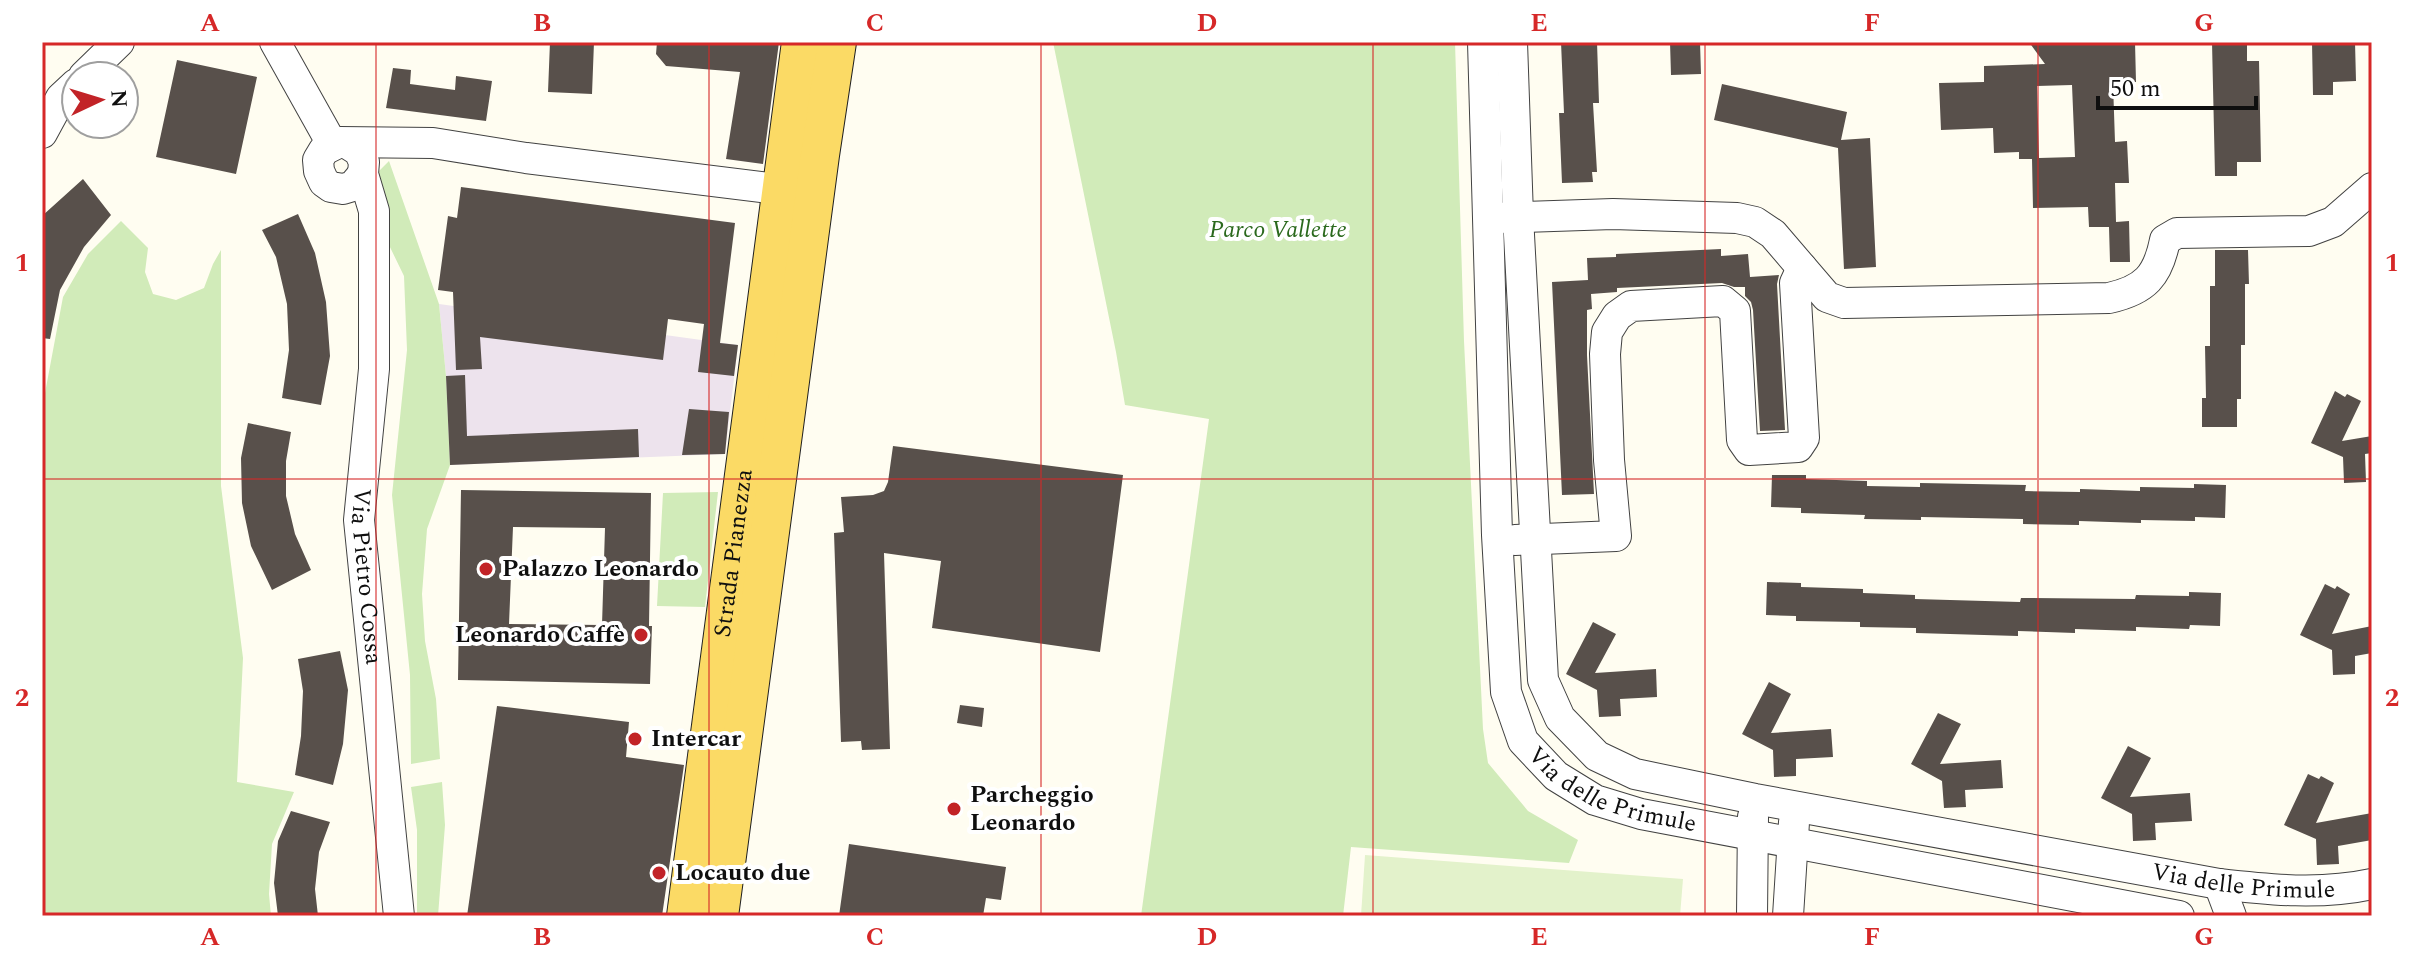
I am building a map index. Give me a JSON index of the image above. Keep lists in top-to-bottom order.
{
  "streets": {
    "main road": ["Strada Pianezza"],
    "street": ["Via Pietro Cossa", "Via delle Primule"]
  },
  "parks": ["Parco Vallette"],
  "places": [
    "Palazzo Leonardo",
    "Leonardo Caffè",
    "Intercar",
    "Parcheggio Leonardo",
    "Locauto due"
  ],
  "scale_bar": "50 m",
  "north": "right",
  "grid": {
    "columns": [
      "A",
      "B",
      "C",
      "D",
      "E",
      "F",
      "G"
    ],
    "rows": ["1", "2"]
  }
}
